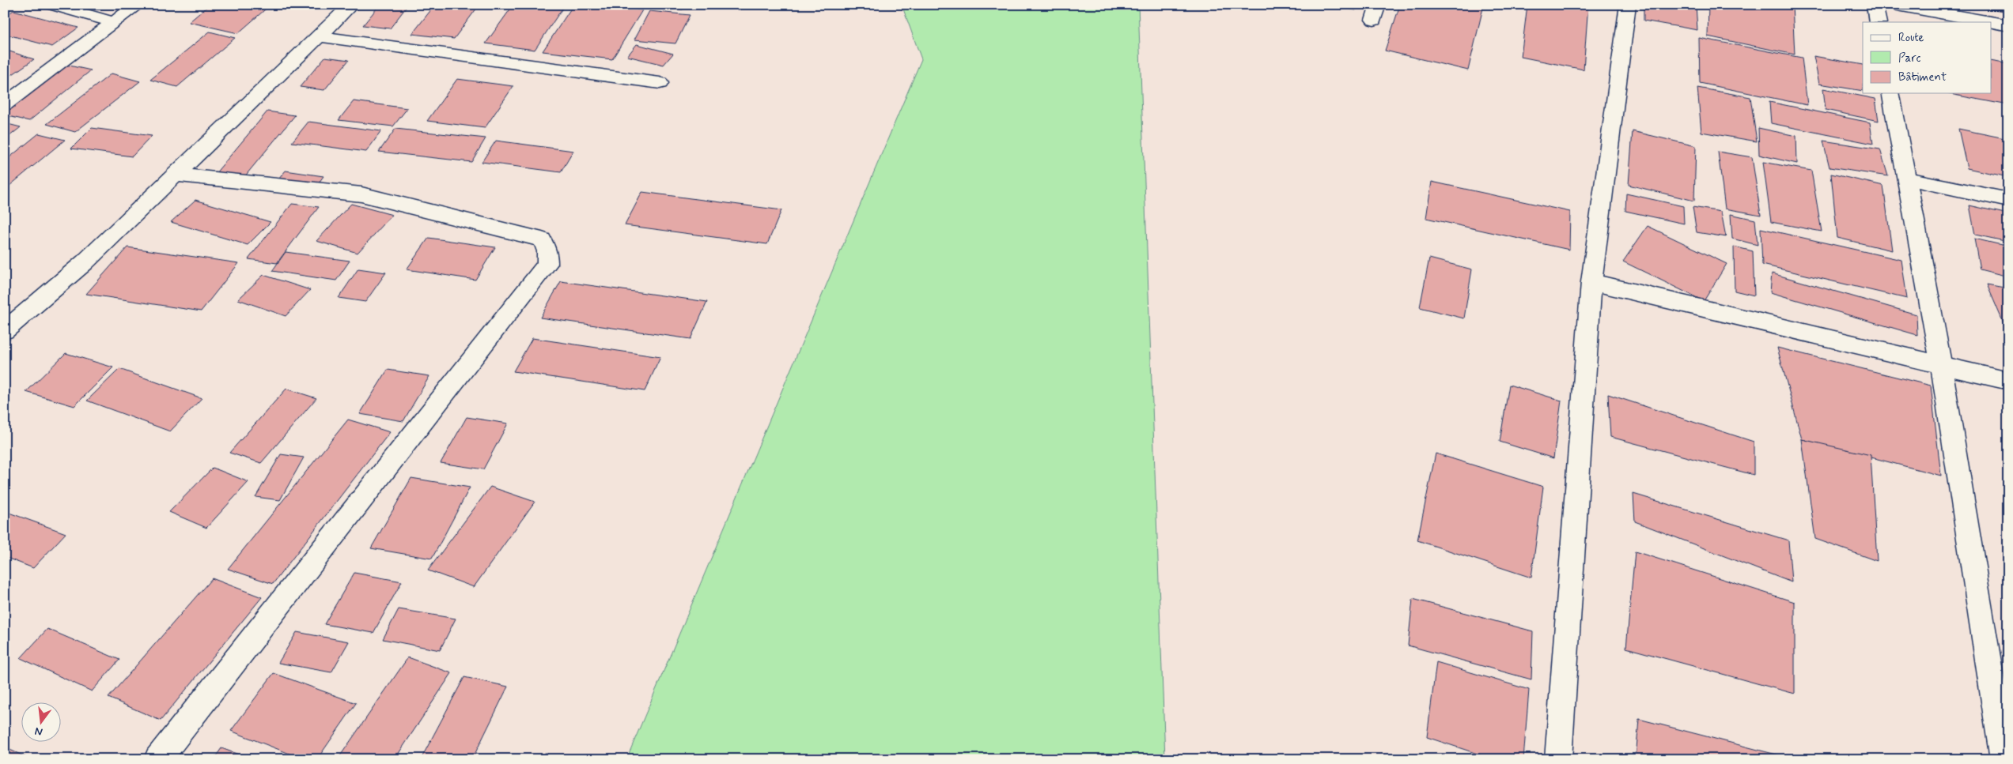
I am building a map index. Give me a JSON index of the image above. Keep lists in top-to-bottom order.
{
  "legend": ["Route", "Parc", "Bâtiment"],
  "north": "bottom"
}
